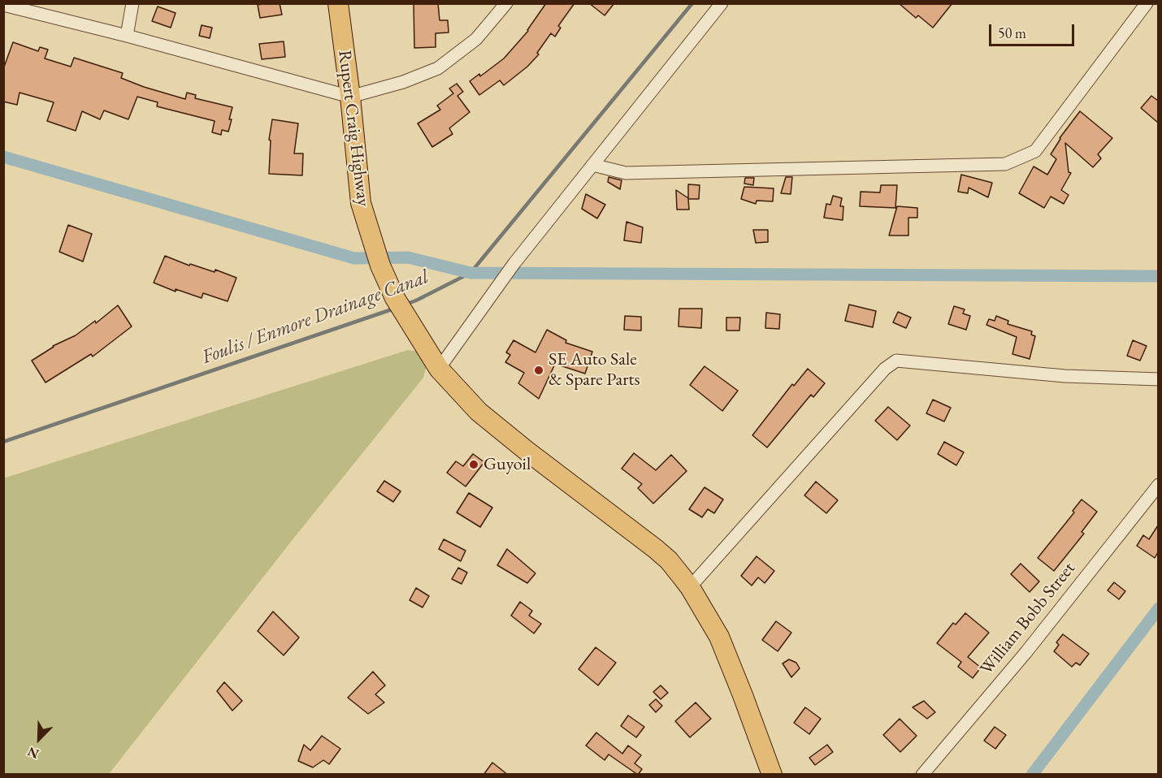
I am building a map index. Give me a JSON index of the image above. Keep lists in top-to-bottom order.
{
  "streets": {
    "main road": ["Rupert Craig Highway"],
    "street": ["William Bobb Street"]
  },
  "water": ["Foulis / Enmore Drainage Canal"],
  "places": ["SE Auto Sale & Spare Parts", "Guyoil"],
  "scale_bar": "50 m",
  "north": "bottom left"
}
